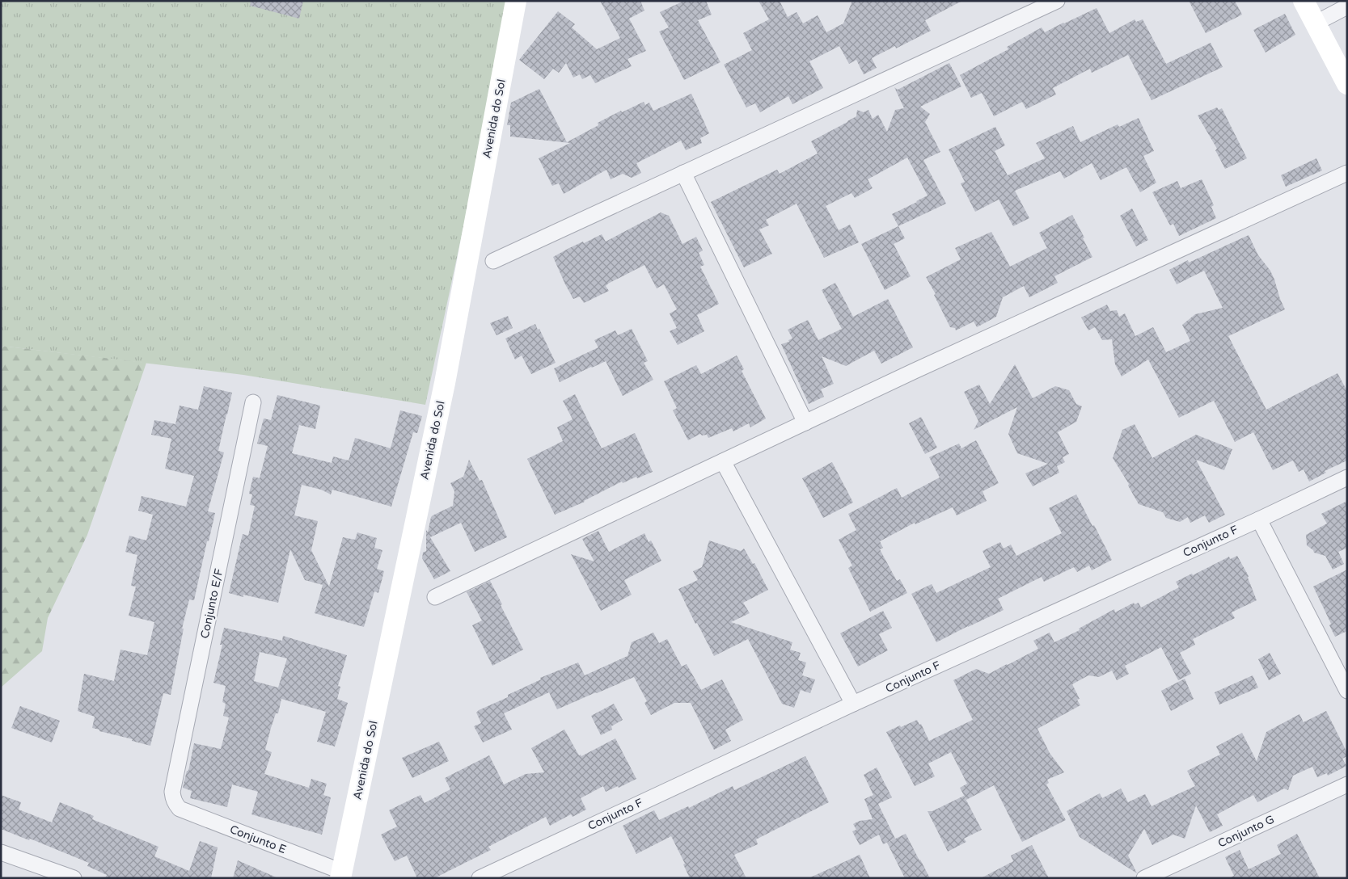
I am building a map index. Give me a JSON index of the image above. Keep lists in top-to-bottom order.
{
  "streets": {
    "street": [
      "Avenida do Sol",
      "Conjunto F",
      "Conjunto E/F",
      "Conjunto G",
      "Conjunto E"
    ]
  },
  "crossings": [
    ["Avenida do Sol", "Conjunto E"],
    ["Conjunto E/F", "Conjunto E"]
  ]
}
